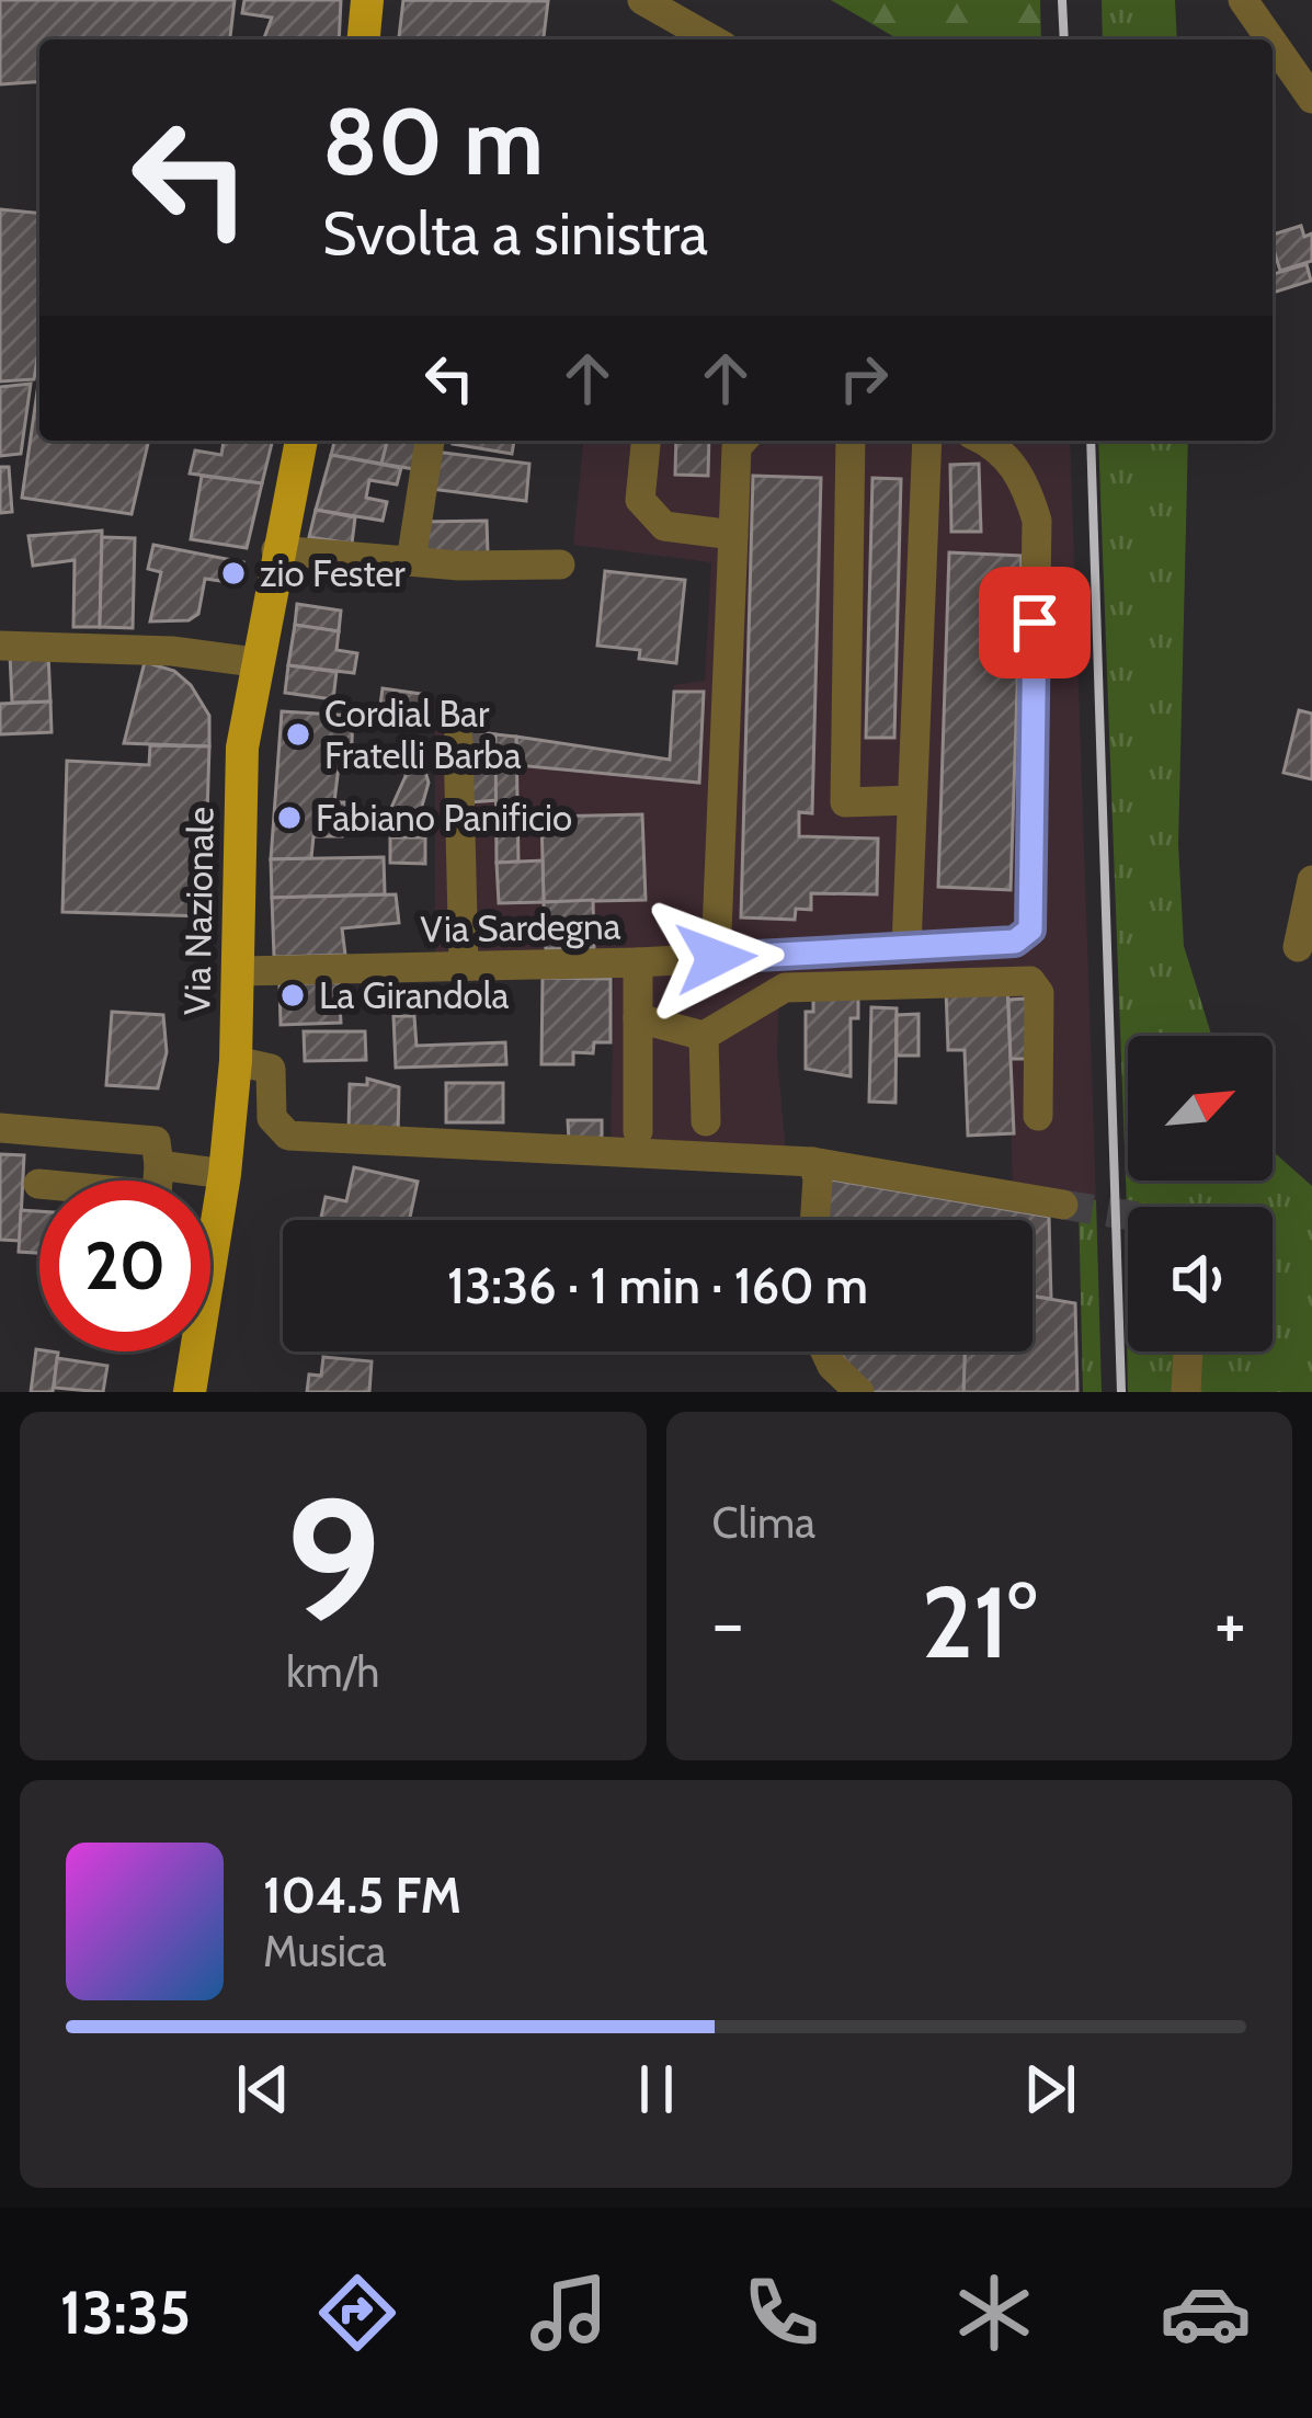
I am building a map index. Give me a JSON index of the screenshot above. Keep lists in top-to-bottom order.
{
  "streets": {
    "main road": ["Via Nazionale"],
    "street": ["Via Sardegna"]
  },
  "crossings": [
    ["Via Nazionale", "Via Sardegna"]
  ],
  "places": [
    "zio Fester",
    "Cordial Bar Fratelli Barba",
    "Fabiano Panificio",
    "La Girandola"
  ],
  "north": "top right",
  "page": {
    "turn": ["80 m", "Svolta a sinistra"],
    "limit": "20",
    "trip": "13:36 · 1 min · 160 m",
    "tile": [
      ["9", "km/h"],
      "Clima"
    ],
    "heat": ["−", "21°", "+"],
    "song": ["104.5 FM", "Musica"],
    "tabs": "13:35"
  }
}
